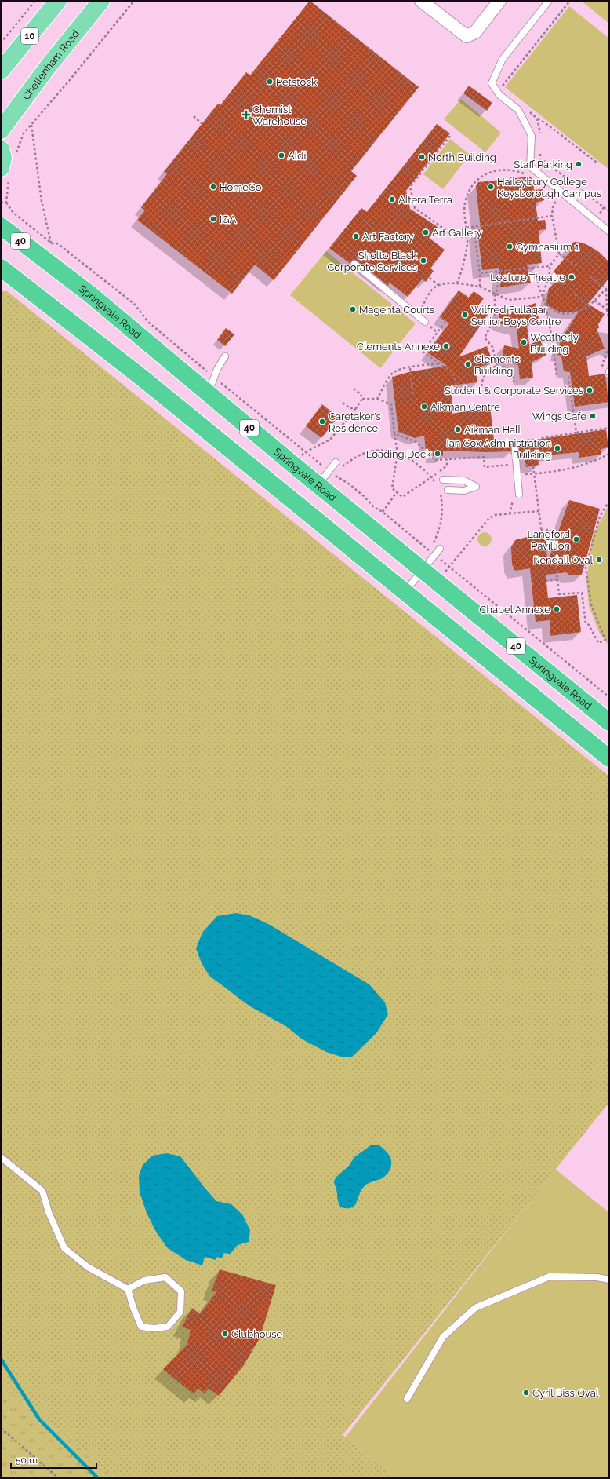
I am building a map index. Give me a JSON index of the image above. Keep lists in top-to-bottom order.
{
  "streets": {
    "highway": ["40", "Springvale Road"],
    "main road": ["10", "Cheltenham Road"]
  },
  "places": {
    "other": [
      "Petstock",
      "Aldi",
      "North Building",
      "Staff Parking",
      "HomeCo",
      "Haileybury College Keysborough Campus",
      "Altera Terra",
      "IGA",
      "Art Gallery",
      "Art Factory",
      "Gymnasium 1",
      "Sholto Black Corporate Services",
      "Lecture Theatre",
      "Magenta Courts",
      "Wilfred Fullagar Senior Boys Centre",
      "Weatherly Building",
      "Clements Annexe",
      "Clements Building",
      "Student & Corporate Services",
      "Aikman Centre",
      "Wings Cafe",
      "Caretaker's Residence",
      "Aikman Hall",
      "Ian Cox Administration Building",
      "Loading Dock",
      "Langford Pavillion",
      "Rendall Oval",
      "Chapel Annexe",
      "Clubhouse",
      "Cyril Biss Oval"
    ],
    "health": ["Chemist Warehouse"]
  },
  "scale_bar": "50 m"
}
